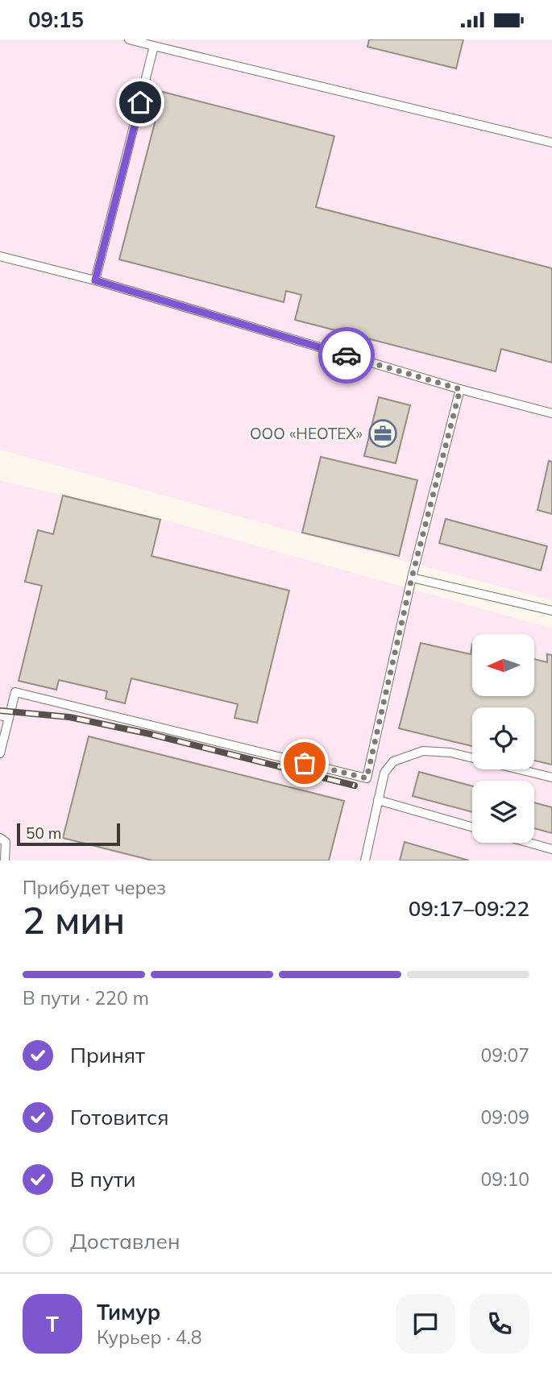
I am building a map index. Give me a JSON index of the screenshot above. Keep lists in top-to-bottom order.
{
  "places": {
    "office": ["ООО «НЕОТЕХ»"]
  },
  "scale_bar": "50 m",
  "north": "left",
  "page": {
    "status": "09:15",
    "scale": "50 m",
    "heading": ["2 мин", "Прибудет через", "09:17–09:22"],
    "panel": ["Тимур", "Курьер · 4.8"],
    "bar": "В пути · 220 m",
    "list": [
      ["Принят", "09:07"],
      ["Готовится", "09:09"],
      ["В пути", "09:10"],
      "Доставлен"
    ],
    "round": "Т"
  }
}
